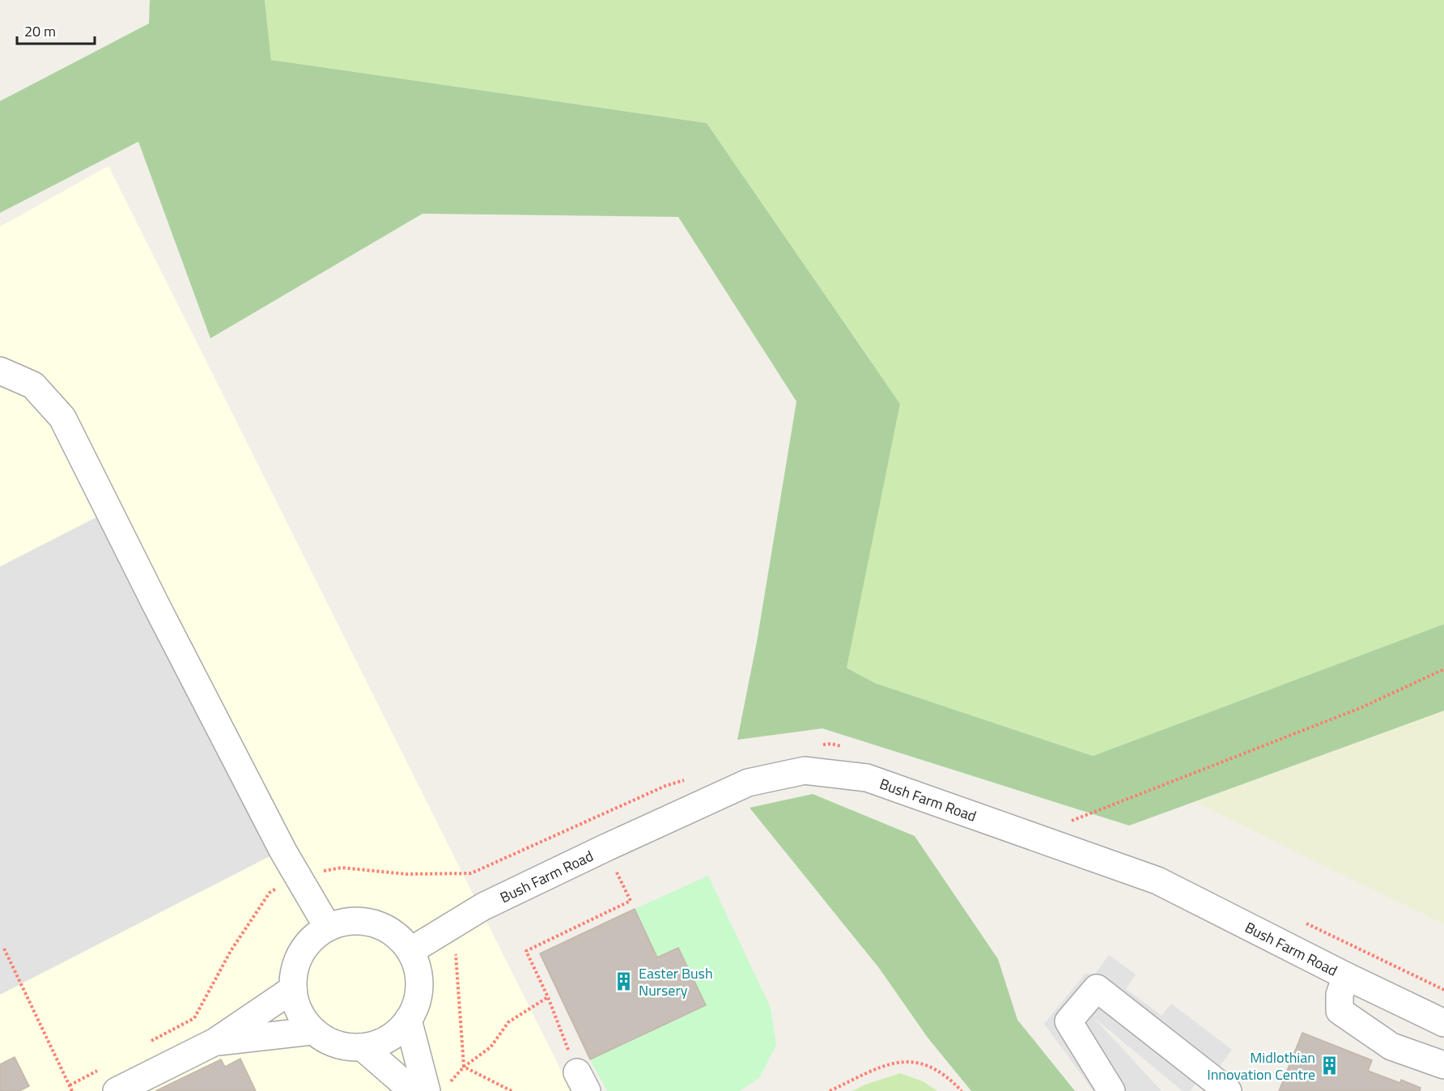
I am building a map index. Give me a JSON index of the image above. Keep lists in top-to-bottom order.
{
  "streets": {
    "street": ["Bush Farm Road"]
  },
  "places": {
    "building": ["Easter Bush Nursery", "Midlothian Innovation Centre"]
  },
  "scale_bar": "20 m"
}
